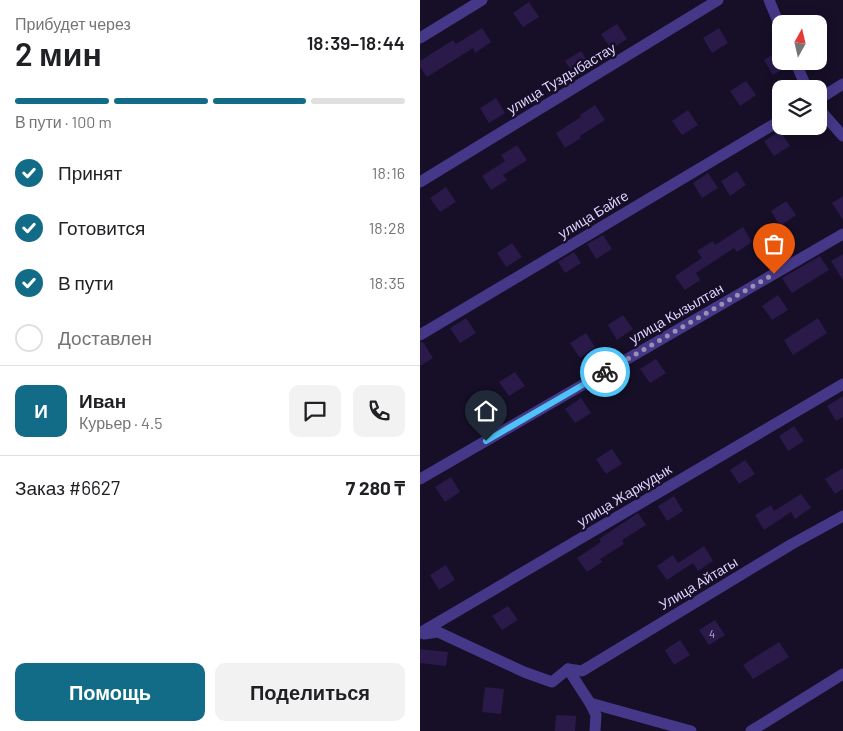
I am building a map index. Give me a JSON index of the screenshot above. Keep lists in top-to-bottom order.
{
  "streets": {
    "street": [
      "улица Туздыбастау",
      "улица Байге",
      "улица Кызылтан",
      "улица Жаркудык",
      "Улица Айтагы"
    ]
  },
  "crossings": [
    ["улица Жаркудык", "Улица Айтагы"]
  ],
  "house_numbers": ["4"],
  "north": "top",
  "page": {
    "heading": ["2 мин", "Прибудет через", "18:39–18:44"],
    "panel": [
      "Иван",
      "Курьер · 4.5",
      "Заказ #6627",
      "7 280 ₸"
    ],
    "bar": "В пути · 100 m",
    "list": [
      ["Принят", "18:16"],
      ["Готовится", "18:28"],
      ["В пути", "18:35"],
      "Доставлен"
    ],
    "round": "И",
    "buttons": ["Помощь", "Поделиться"]
  }
}
